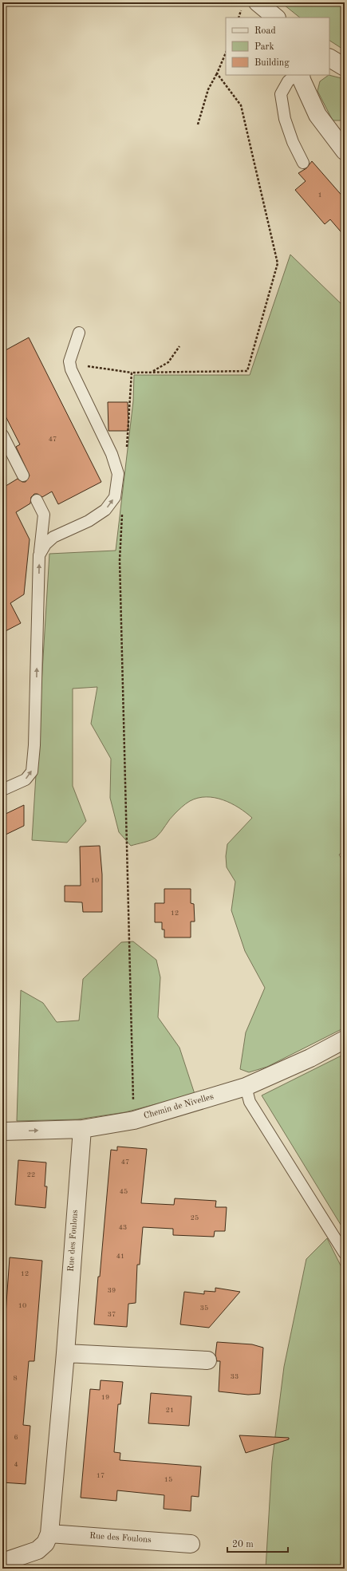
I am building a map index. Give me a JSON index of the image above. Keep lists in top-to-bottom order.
{
  "streets": {
    "street": ["Chemin de Nivelles", "Rue des Foulons"]
  },
  "crossings": [
    ["Chemin de Nivelles", "Rue des Foulons"]
  ],
  "house_numbers": [
    "1",
    "47",
    "10",
    "12",
    "47",
    "22",
    "45",
    "25",
    "43",
    "41",
    "12",
    "39",
    "10",
    "35",
    "37",
    "33",
    "8",
    "19",
    "21",
    "6",
    "4",
    "17",
    "15"
  ],
  "legend": ["Road", "Park", "Building"],
  "scale_bar": "20 m"
}
